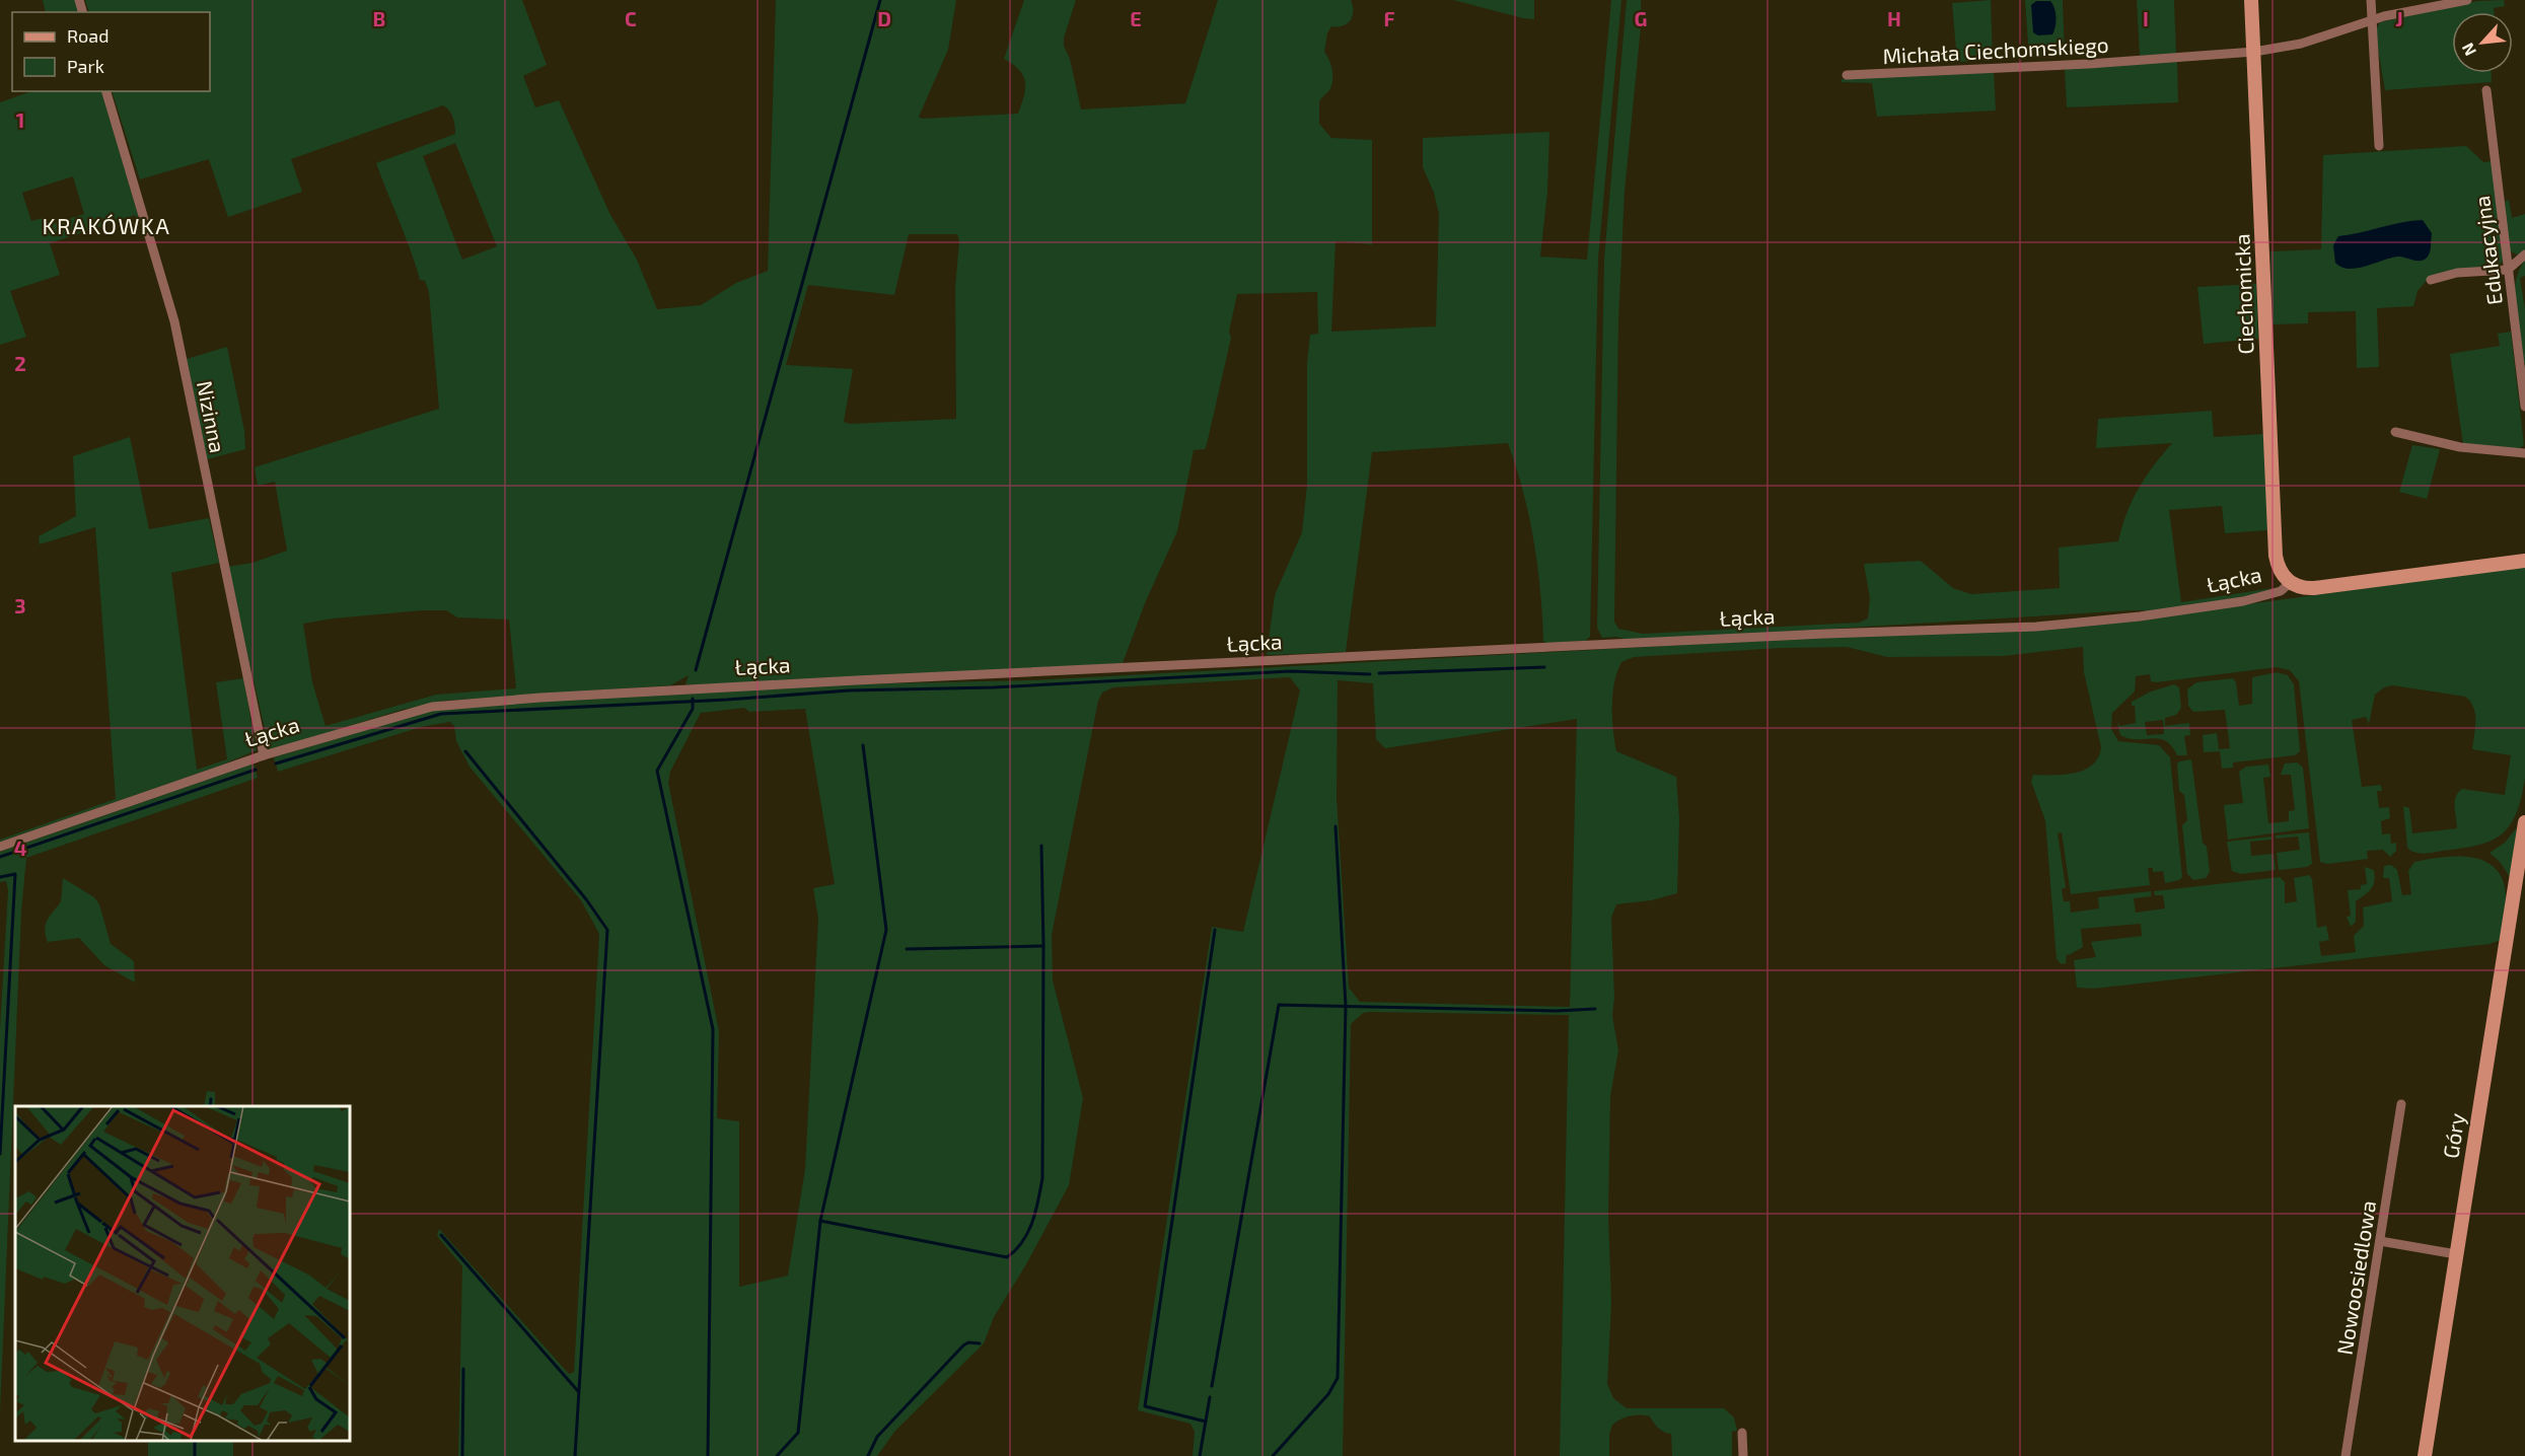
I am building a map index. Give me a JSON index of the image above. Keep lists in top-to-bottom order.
{
  "streets": {
    "street": [
      "Michała Ciechomskiego",
      "Edukacyjna",
      "Ciechomicka",
      "Nizinna",
      "Łącka",
      "Góry",
      "Nowoosiedlowa"
    ]
  },
  "crossings": [
    ["Michała Ciechomskiego", "Ciechomicka"],
    ["Ciechomicka", "Łącka"],
    ["Nizinna", "Łącka"]
  ],
  "districts": ["KRAKÓWKA"],
  "legend": ["Road", "Park"],
  "north": "bottom left",
  "grid": {
    "columns": [
      "B",
      "C",
      "D",
      "E",
      "F",
      "G",
      "H",
      "I",
      "J"
    ],
    "rows": [
      "1",
      "2",
      "3",
      "4"
    ]
  }
}
